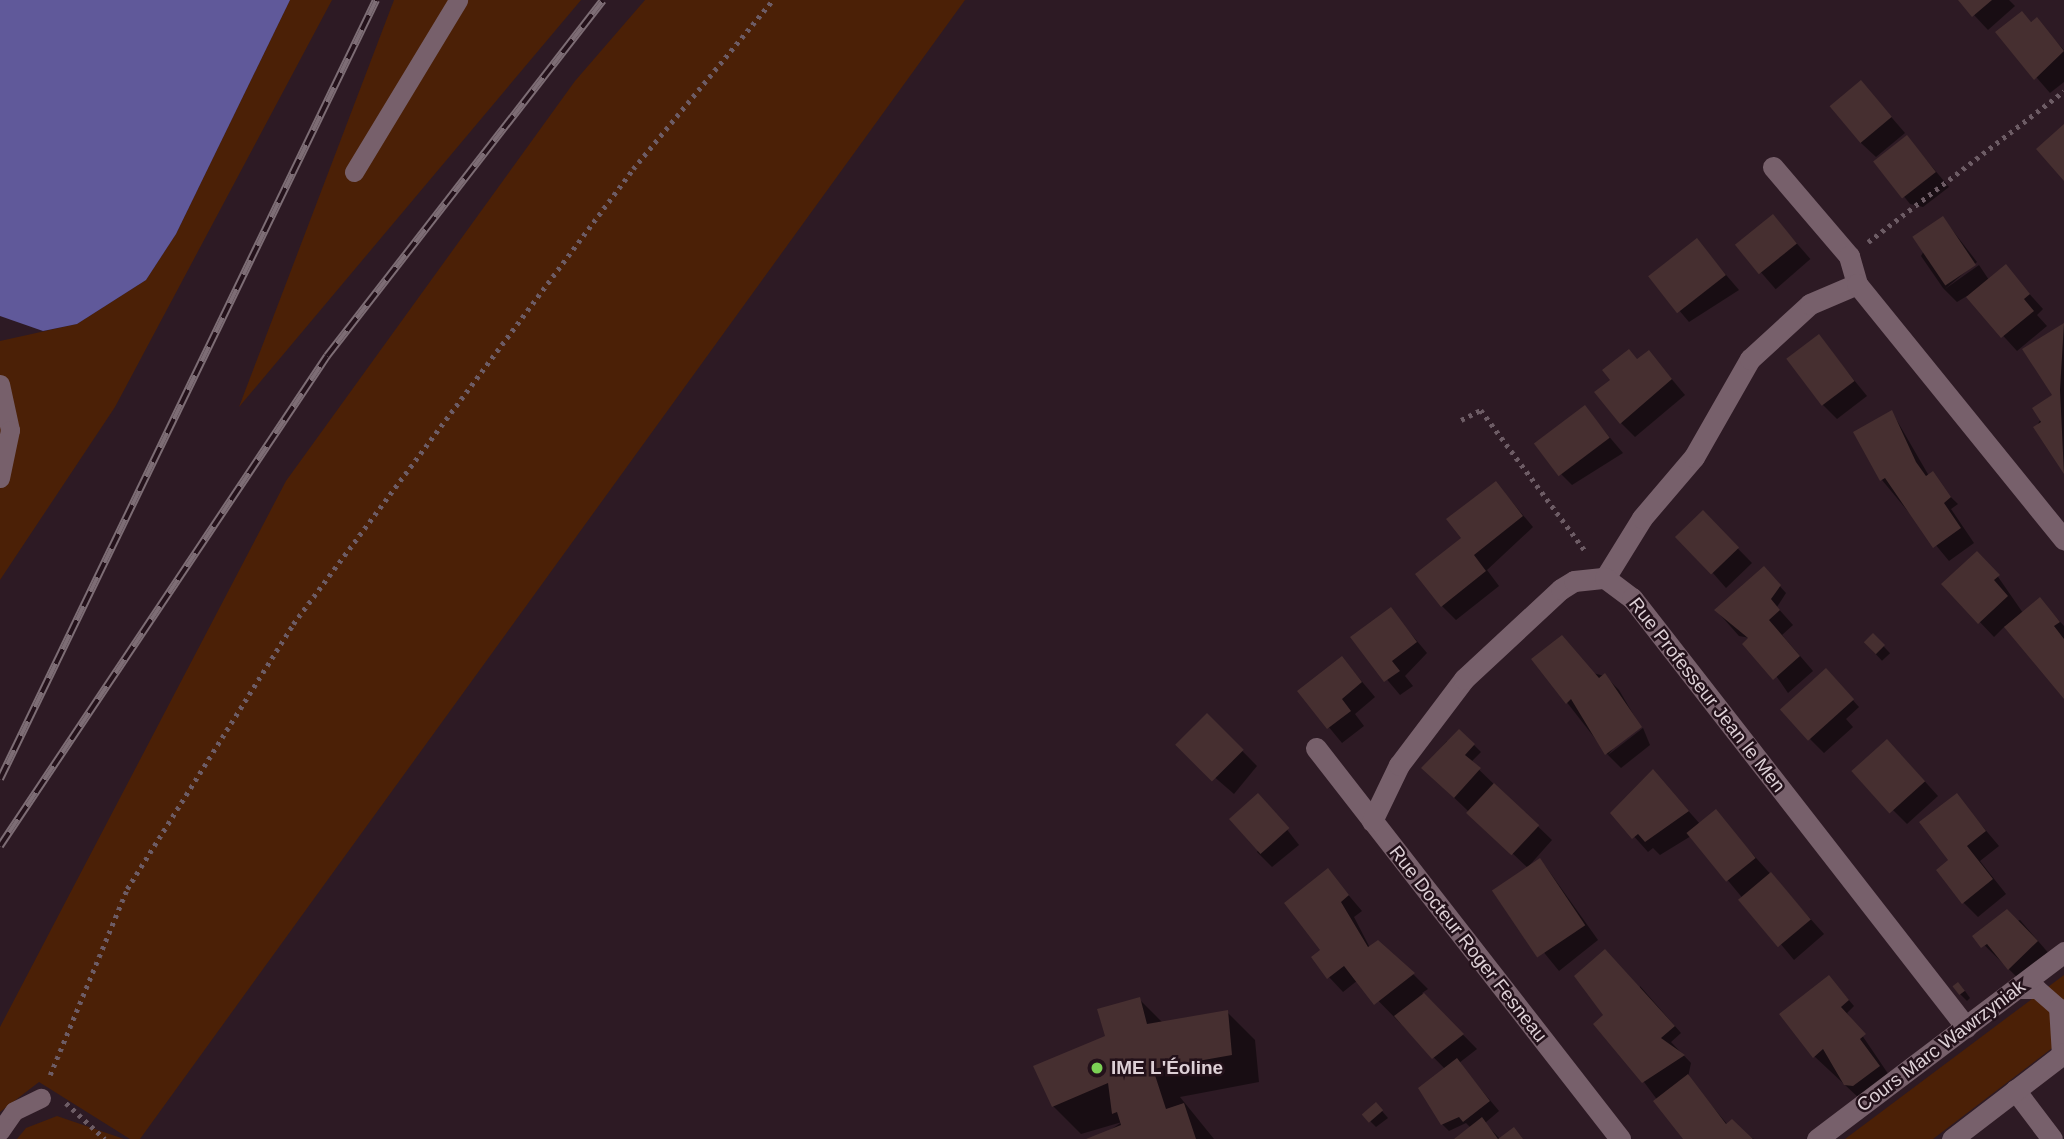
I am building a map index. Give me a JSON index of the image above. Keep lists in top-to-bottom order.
{
  "streets": {
    "street": ["Rue Professeur Jean le Men", "Rue Docteur Roger Fesneau", "Cours Marc Wawrzyniak"]
  },
  "crossings": [
    ["Rue Professeur Jean le Men", "Cours Marc Wawrzyniak"]
  ],
  "places": ["IME L'Éoline"]
}
